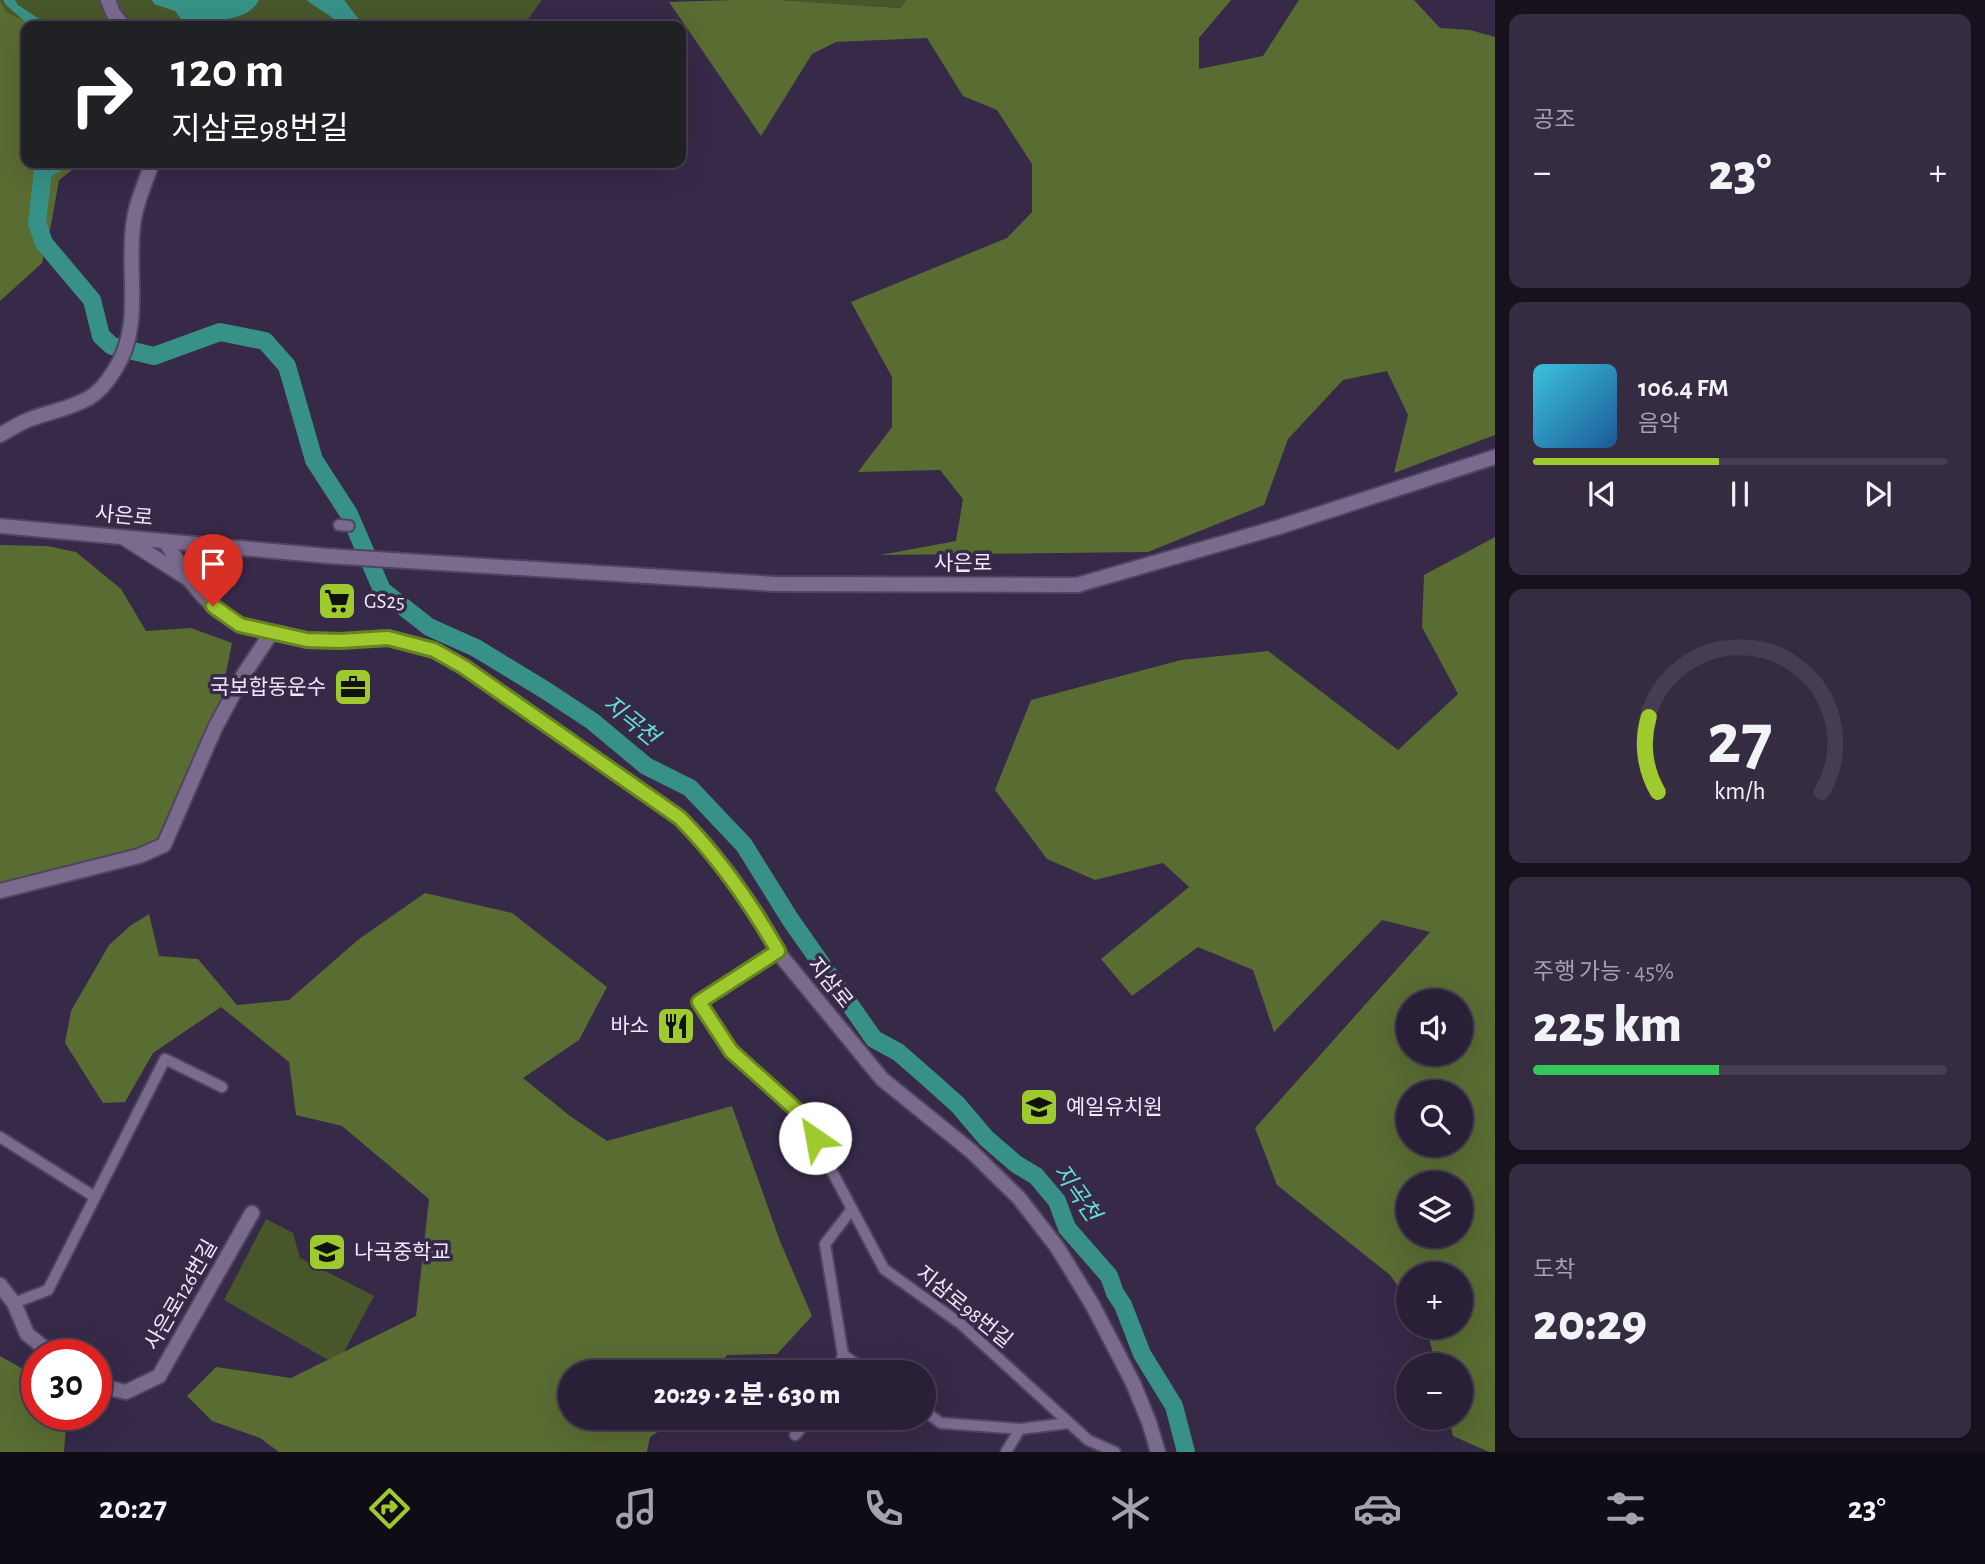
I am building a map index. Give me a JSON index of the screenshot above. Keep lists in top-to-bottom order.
{
  "streets": {
    "street": [
      "사은로",
      "지삼로",
      "사은로126번길",
      "지삼로98번길"
    ]
  },
  "crossings": [
    ["사은로", "지삼로"],
    ["지삼로", "지삼로98번길"]
  ],
  "water": ["지곡천"],
  "places": {
    "supermarket": ["GS25"],
    "office": ["국보합동운수"],
    "restaurant": ["바소"],
    "school or university": ["예일유치원", "나곡중학교"]
  },
  "page": {
    "tile": [
      "공조",
      ["주행 가능 · 45%", "225 km"],
      ["도착", "20:29"]
    ],
    "turn": ["120 m", "지삼로98번길"],
    "heat": ["−", "23°", "+"],
    "song": ["106.4 FM", "음악"],
    "map_buttons": ["+", "−"],
    "limit": "30",
    "trip": "20:29 · 2 분 · 630 m",
    "tabs": ["20:27", "23°"],
    "gauge": ["27", "km/h"]
  }
}
